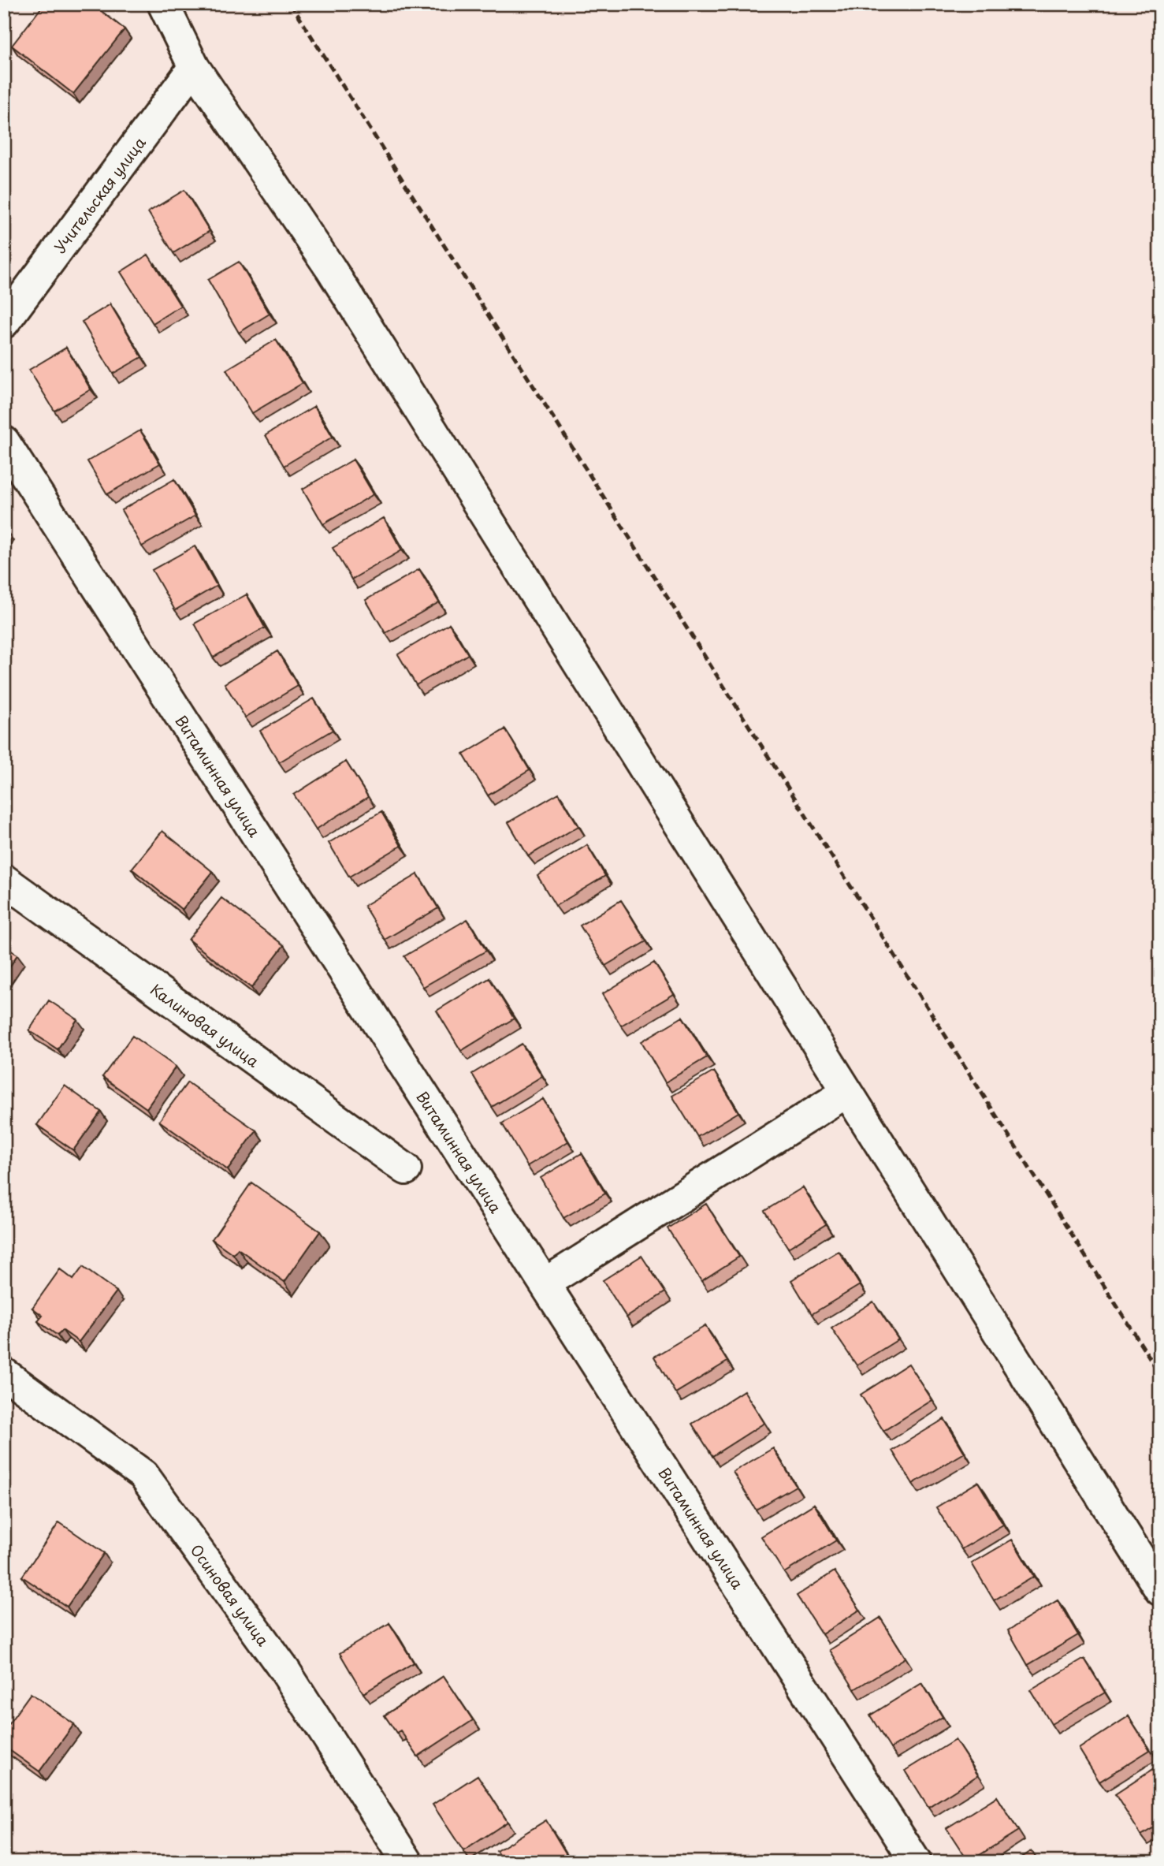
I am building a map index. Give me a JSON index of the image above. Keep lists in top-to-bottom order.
{
  "streets": {
    "street": [
      "Учительская улица",
      "Витаминная улица",
      "Калиновая улица",
      "Осиновая улица"
    ]
  }
}
